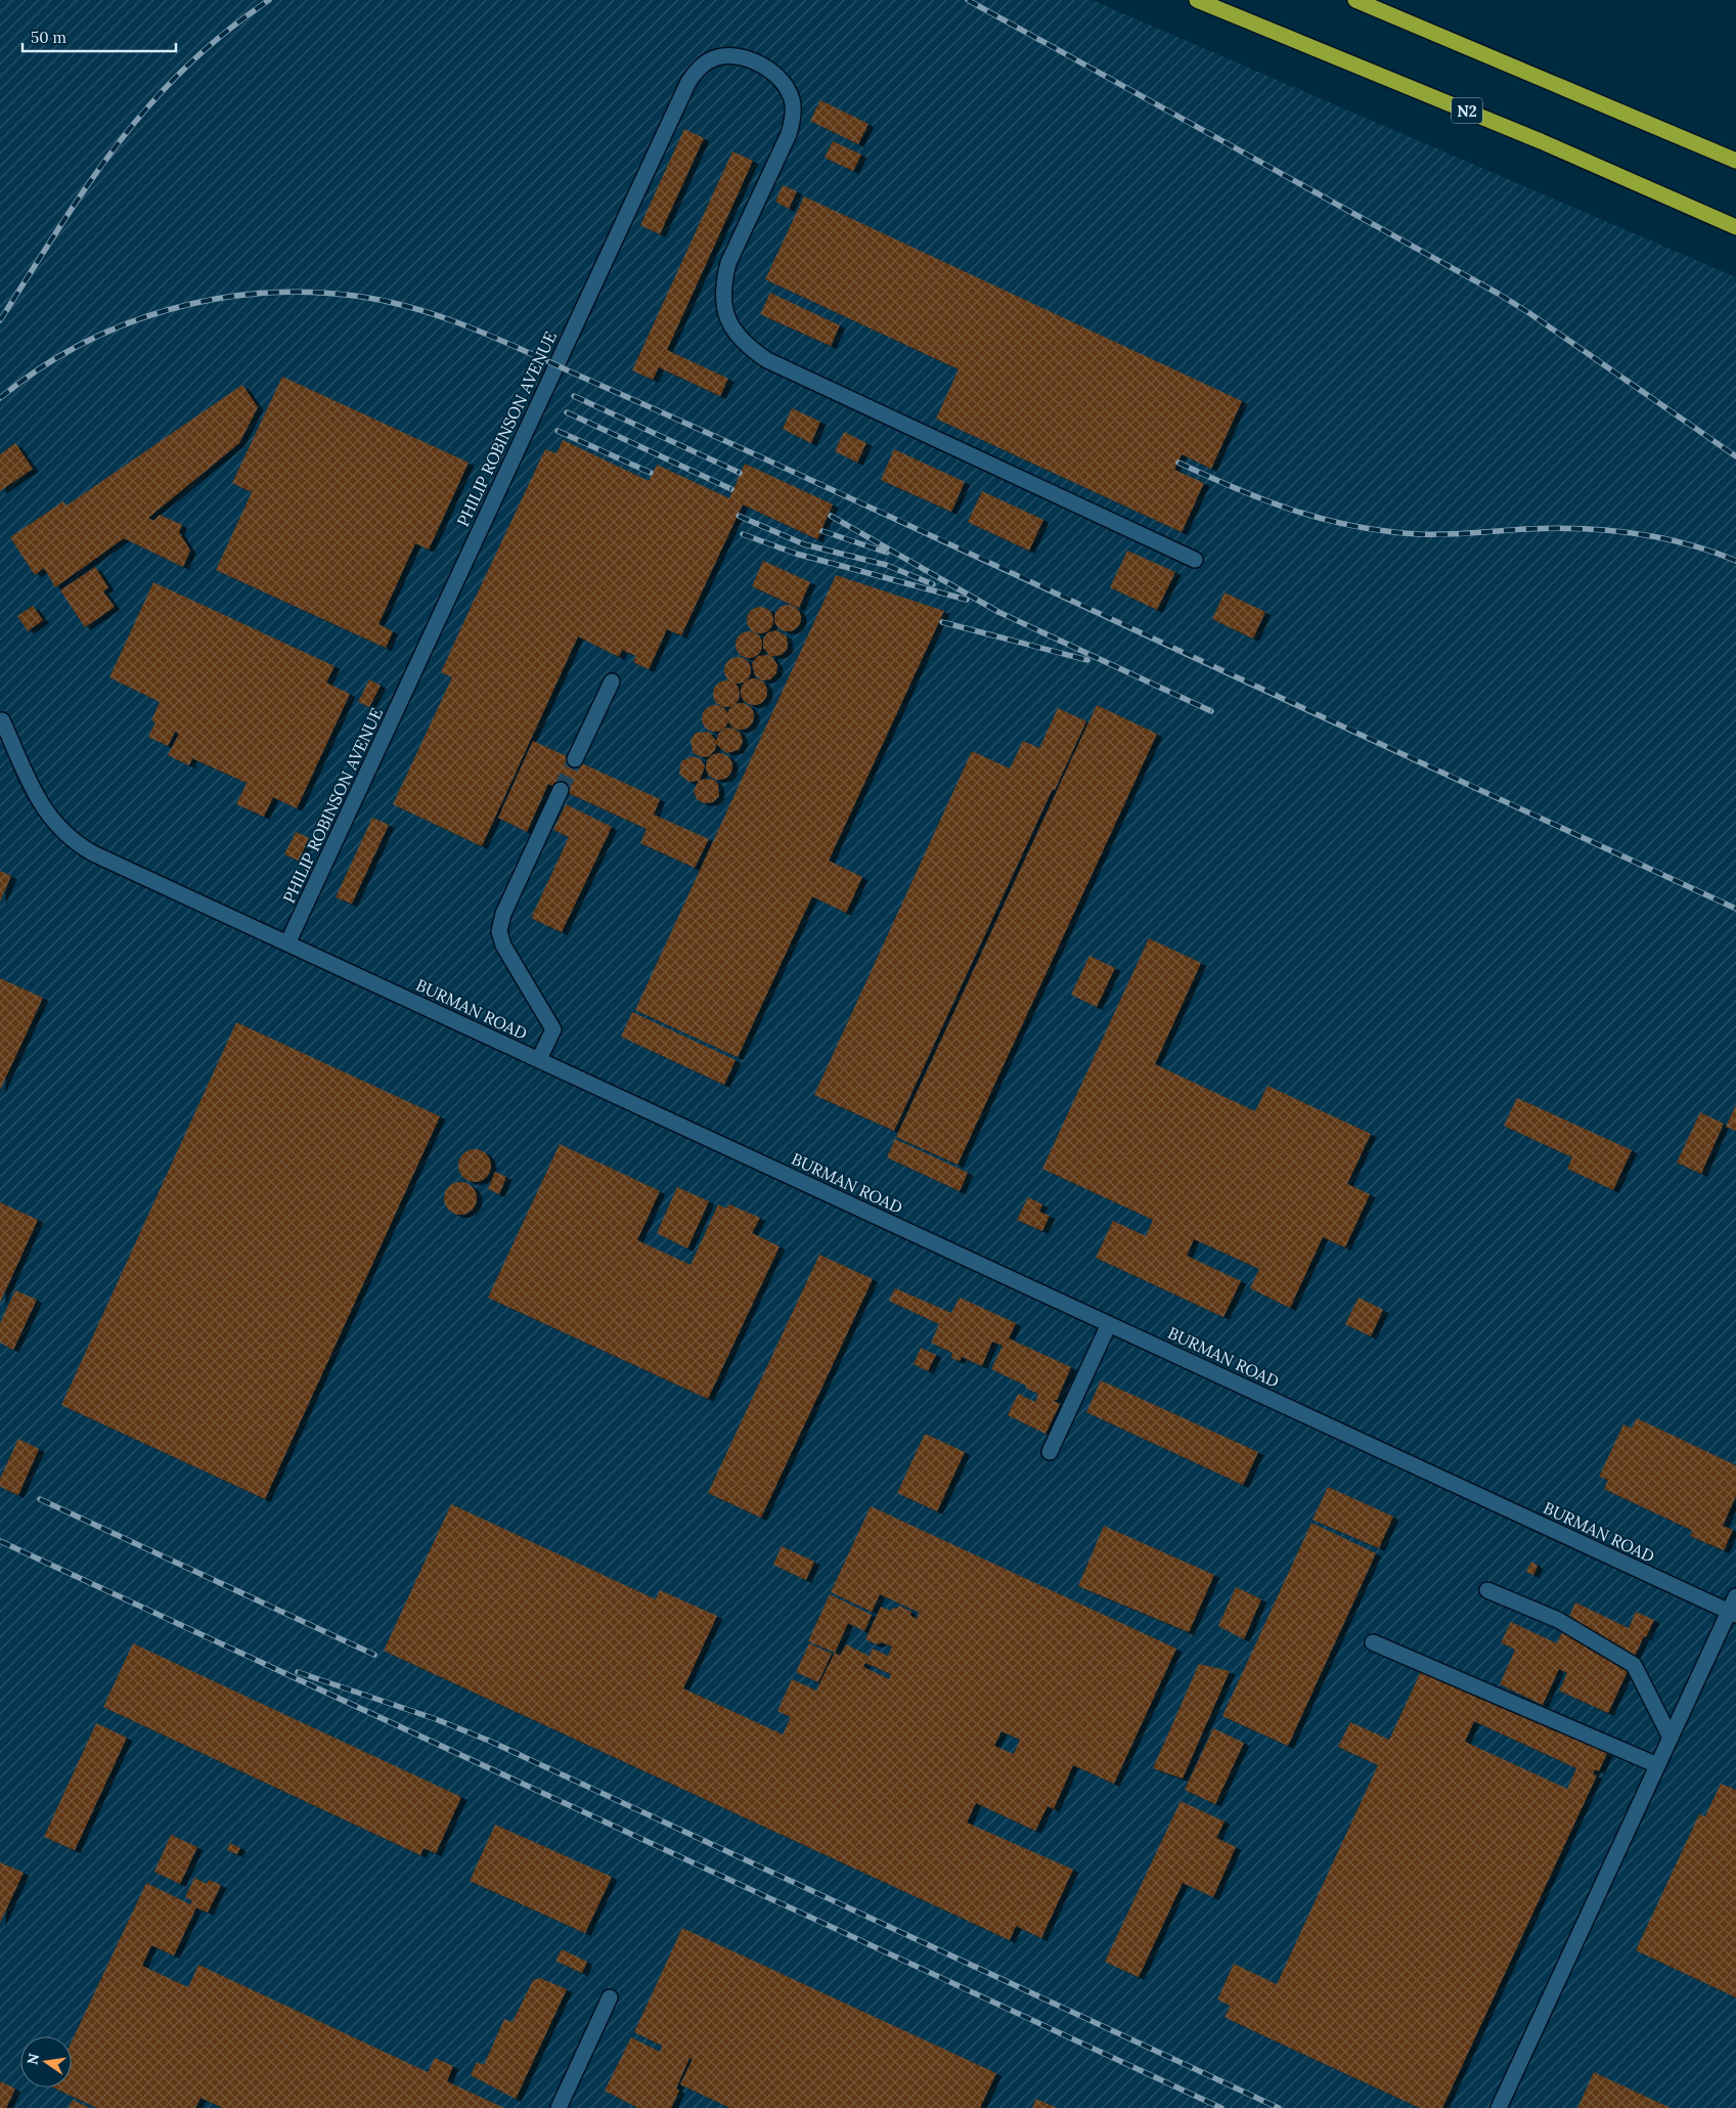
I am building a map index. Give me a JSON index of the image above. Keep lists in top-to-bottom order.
{
  "streets": {
    "highway": ["N2"],
    "street": ["PHILIP ROBINSON AVENUE", "BURMAN ROAD"]
  },
  "crossings": [
    ["PHILIP ROBINSON AVENUE", "BURMAN ROAD"]
  ],
  "scale_bar": "50 m",
  "north": "left"
}
